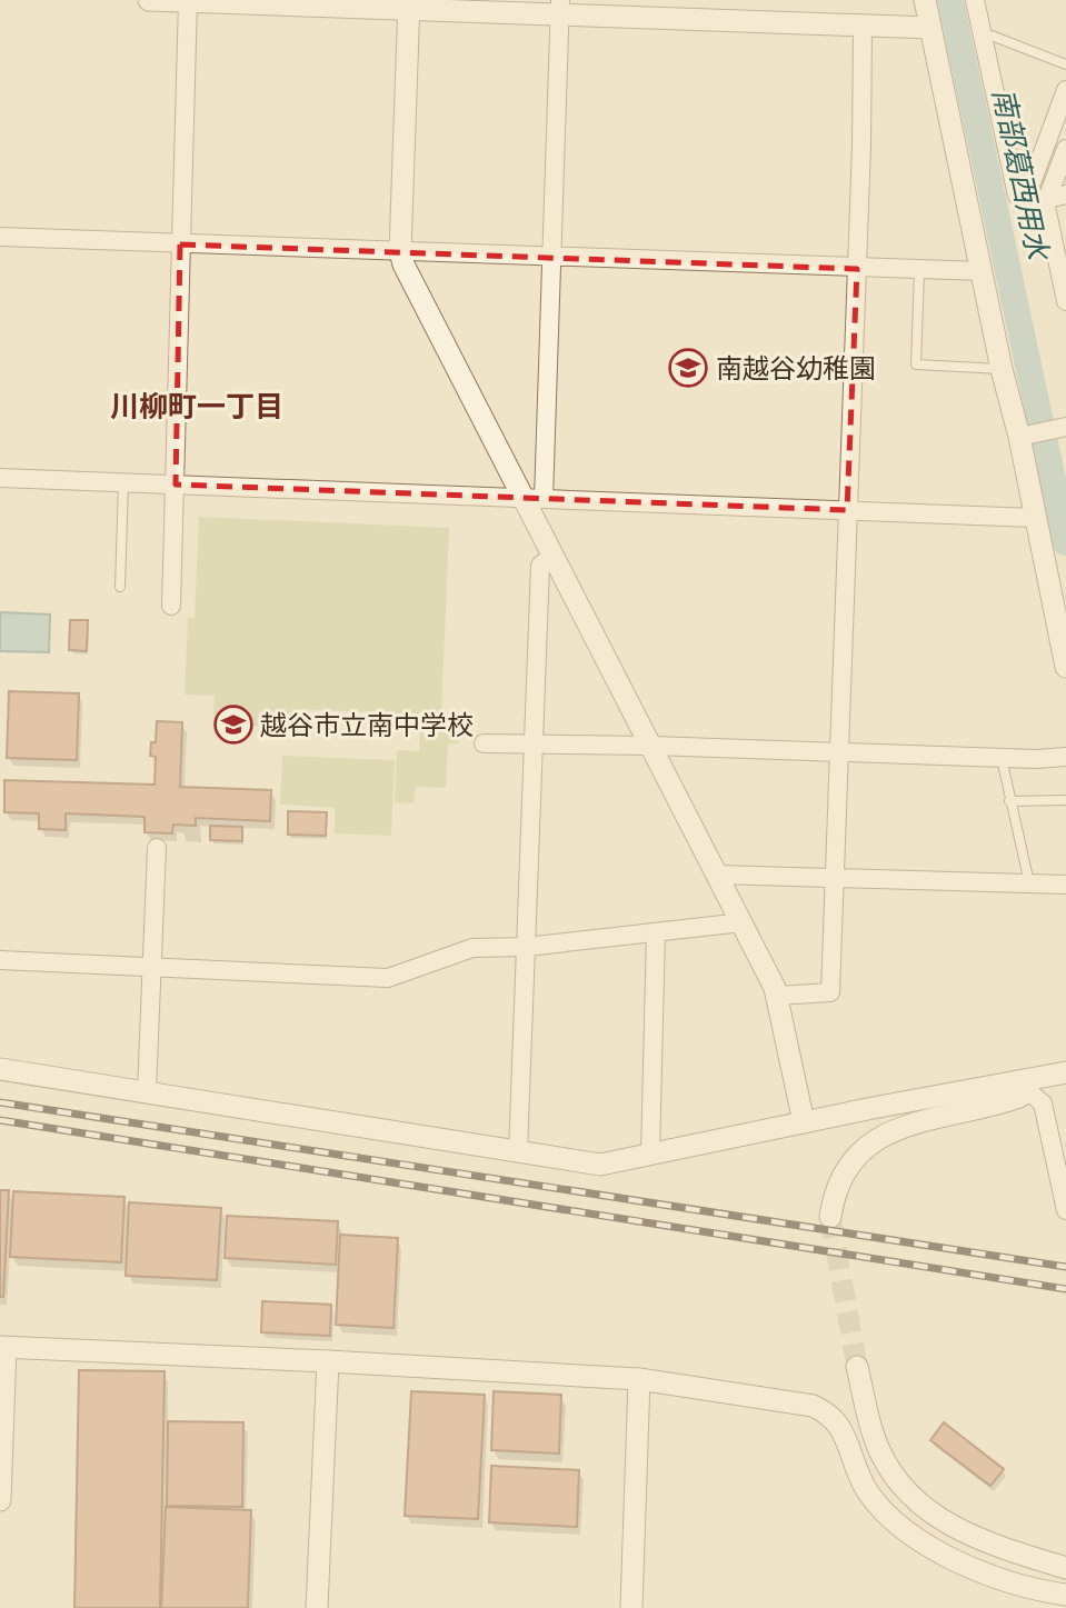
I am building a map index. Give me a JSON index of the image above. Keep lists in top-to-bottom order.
{
  "districts": ["川柳町一丁目"],
  "water": ["南部葛西用水"],
  "places": {
    "school or university": ["南越谷幼稚園", "越谷市立南中学校"]
  }
}
